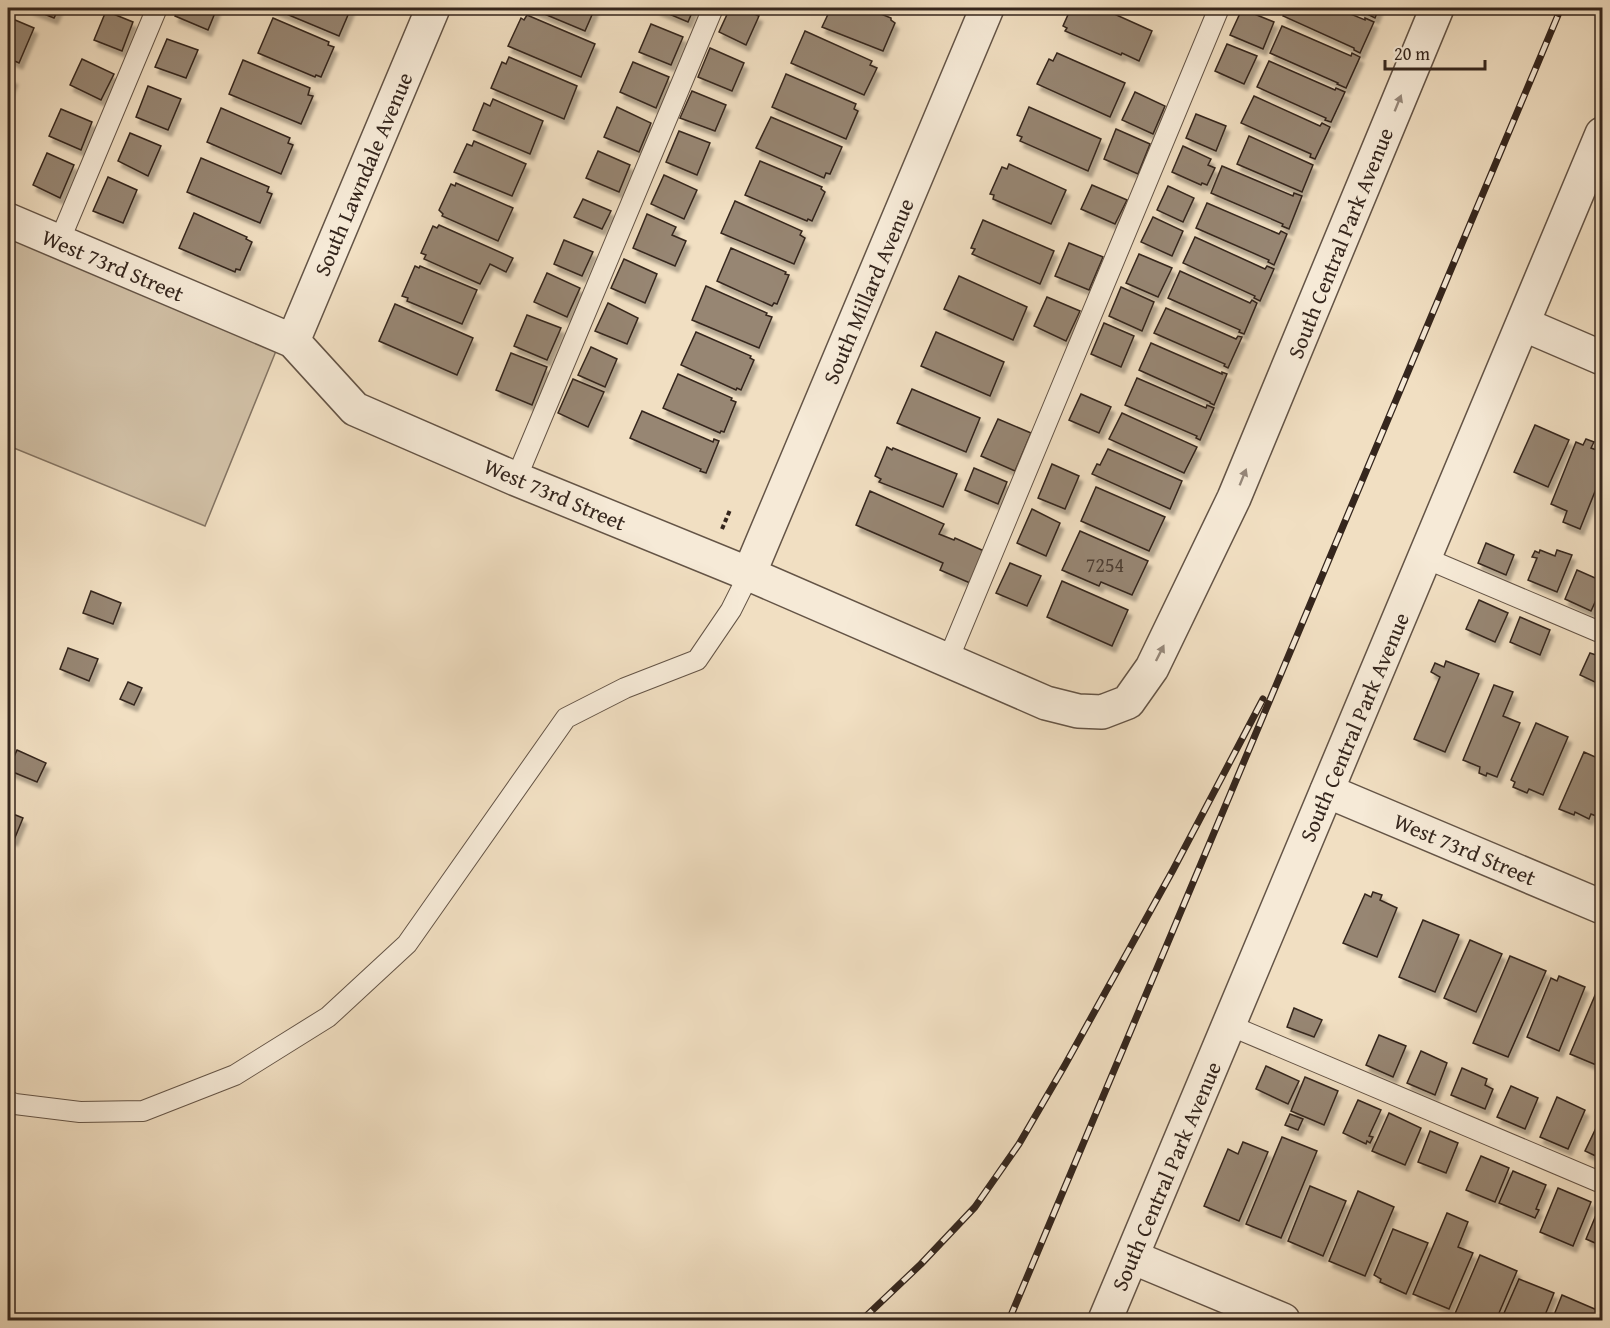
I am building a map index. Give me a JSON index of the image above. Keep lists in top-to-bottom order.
{
  "streets": {
    "street": [
      "South Lawndale Avenue",
      "South Central Park Avenue",
      "West 73rd Street",
      "South Millard Avenue"
    ]
  },
  "crossings": [
    ["South Lawndale Avenue", "West 73rd Street"],
    ["South Central Park Avenue", "West 73rd Street"],
    ["West 73rd Street", "South Millard Avenue"]
  ],
  "house_numbers": ["7254"],
  "scale_bar": "20 m"
}
